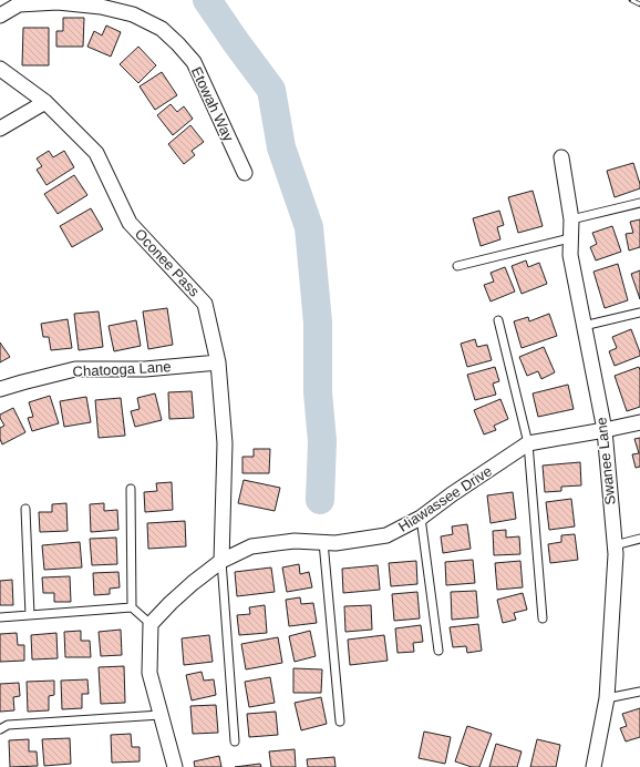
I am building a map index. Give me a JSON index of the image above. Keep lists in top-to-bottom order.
{
  "streets": {
    "street": [
      "Etowah Way",
      "Oconee Pass",
      "Chatooga Lane",
      "Swanee Lane",
      "Hiawassee Drive"
    ]
  },
  "crossings": [
    ["Oconee Pass", "Chatooga Lane"],
    ["Oconee Pass", "Hiawassee Drive"],
    ["Swanee Lane", "Hiawassee Drive"]
  ]
}
